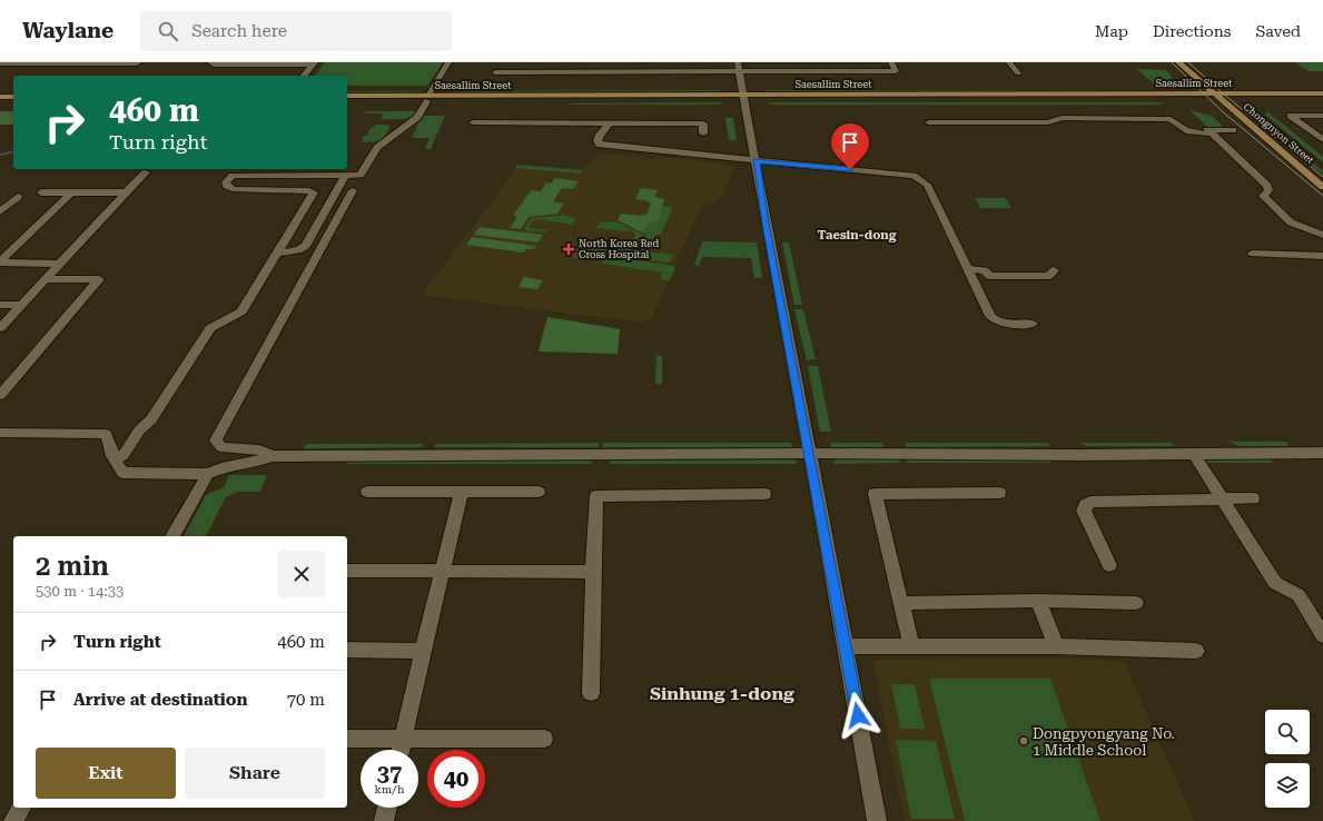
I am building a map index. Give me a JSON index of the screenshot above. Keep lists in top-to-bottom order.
{
  "streets": {
    "main road": ["Saesallim Street", "Chongnyon Street"]
  },
  "crossings": [
    ["Saesallim Street", "Chongnyon Street"]
  ],
  "districts": ["Taesin-dong", "Sinhung 1-dong"],
  "places": {
    "health": ["North Korea Red Cross Hospital"],
    "other": ["Dongpyongyang No. 1 Middle School"]
  },
  "page": {
    "header": "Waylane",
    "search": "Search here",
    "nav": ["Map", "Directions", "Saved"],
    "turn": ["460 m", "Turn right"],
    "heading": ["2 min", "530 m · 14:33"],
    "list": [
      {
        "name": "Turn right",
        "value": "460 m"
      },
      {
        "name": "Arrive at destination",
        "value": "70 m"
      }
    ],
    "buttons": ["Exit", "Share"],
    "speed": "37 km/h",
    "limit": "40"
  }
}
